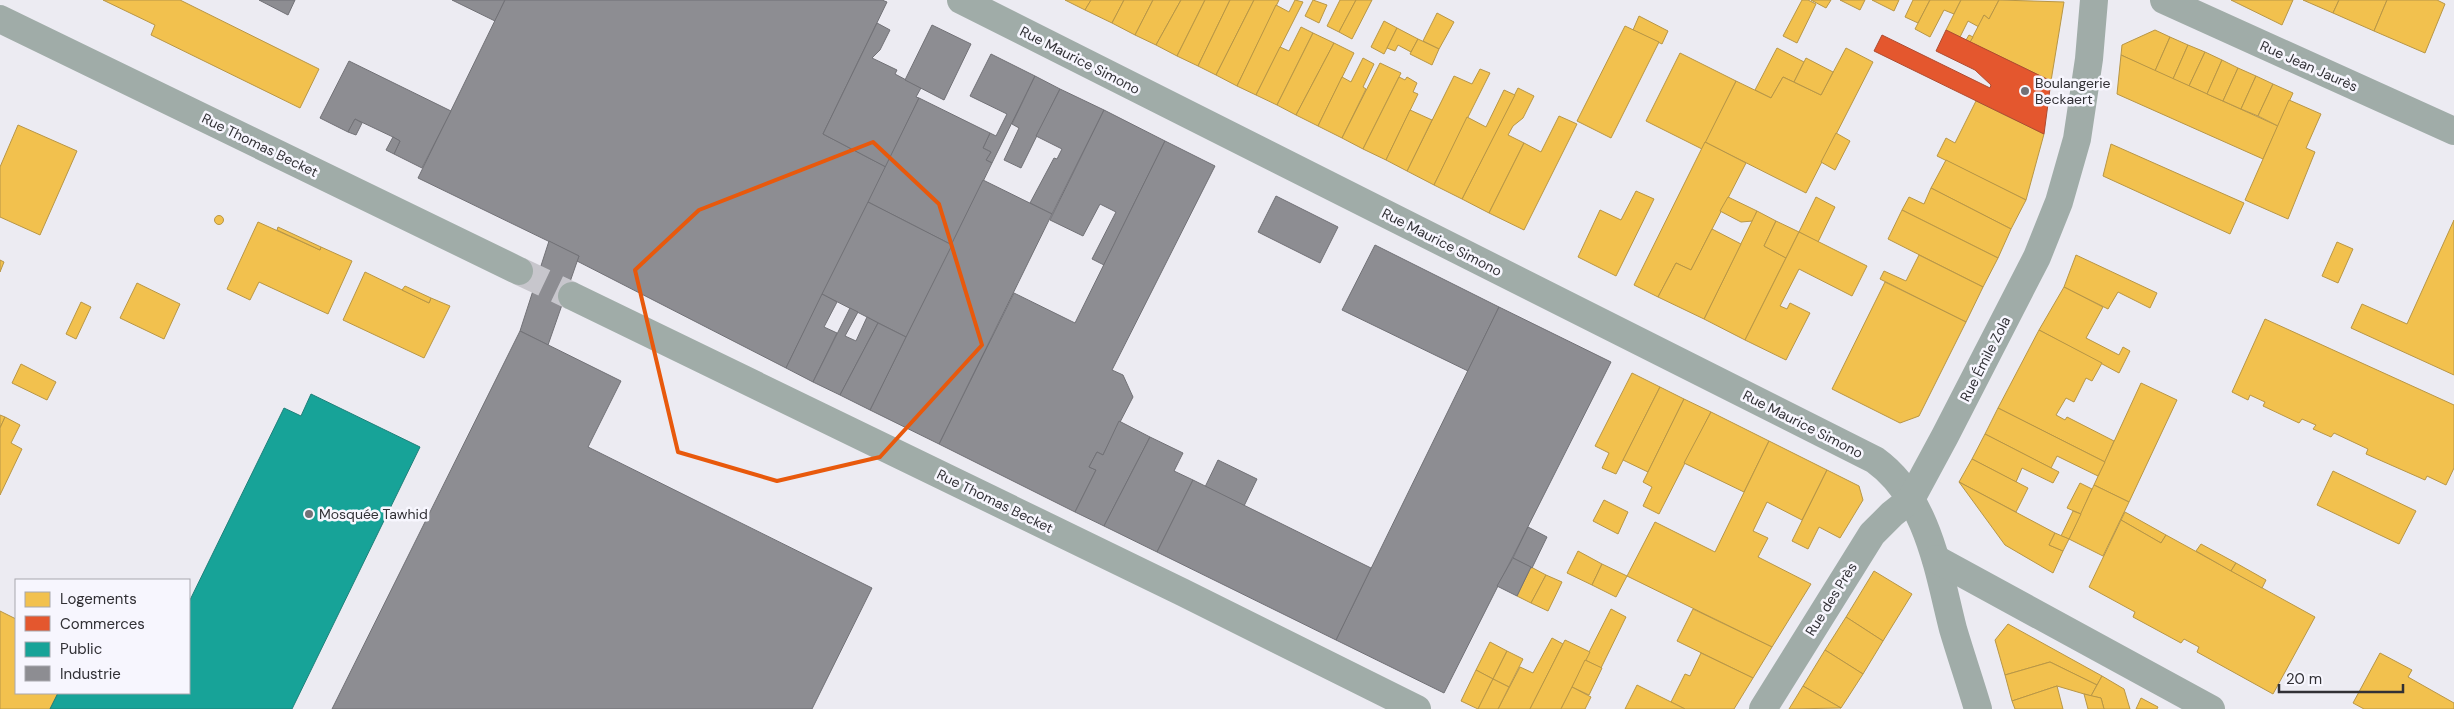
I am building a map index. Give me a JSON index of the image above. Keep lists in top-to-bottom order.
{
  "streets": {
    "street": [
      "Rue Maurice Simono",
      "Rue Jean Jaurès",
      "Rue Thomas Becket",
      "Rue Émile Zola",
      "Rue des Près"
    ]
  },
  "crossings": [
    ["Rue Maurice Simono", "Rue Émile Zola"],
    ["Rue Maurice Simono", "Rue des Près"],
    ["Rue Émile Zola", "Rue des Près"]
  ],
  "places": ["Boulangerie Beckaert", "Mosquée Tawhid"],
  "legend": [
    "Logements",
    "Commerces",
    "Public",
    "Industrie"
  ],
  "scale_bar": "20 m"
}
